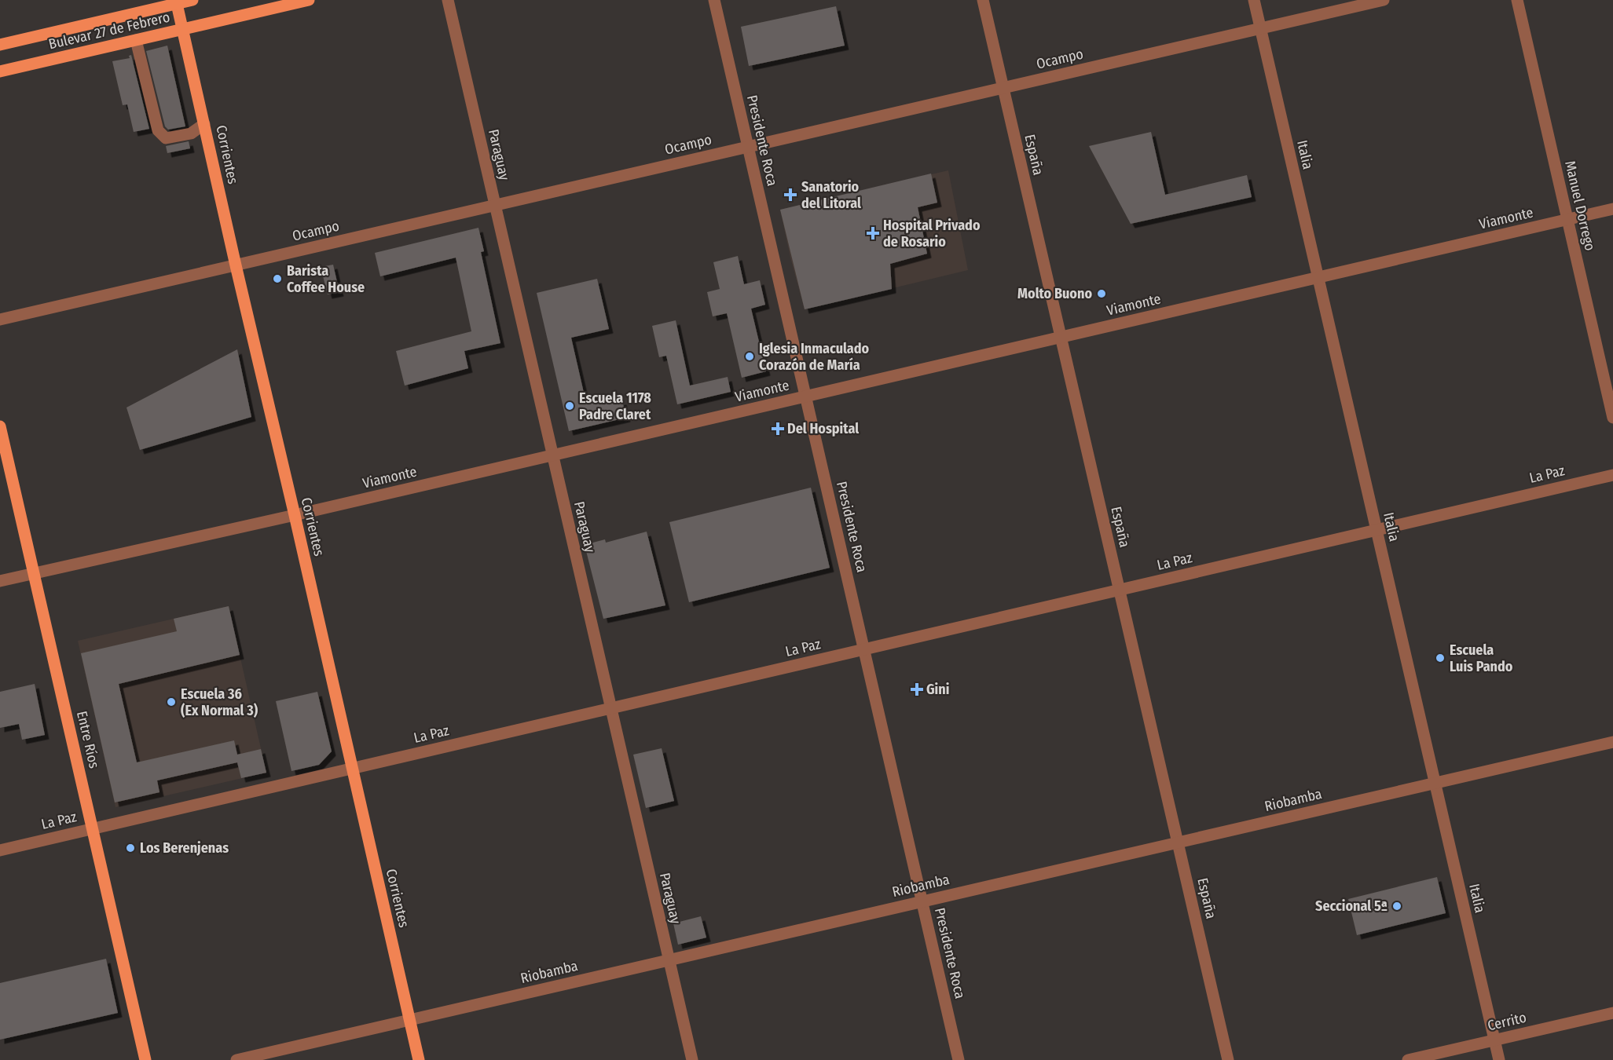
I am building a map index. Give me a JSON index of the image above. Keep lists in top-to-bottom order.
{
  "streets": {
    "main road": ["Bulevar 27 de Febrero", "Corrientes", "Entre Ríos"],
    "street": [
      "Ocampo",
      "Presidente Roca",
      "Paraguay",
      "España",
      "Italia",
      "Manuel Dorrego",
      "Viamonte",
      "La Paz",
      "Riobamba",
      "Cerrito"
    ]
  },
  "crossings": [
    ["Bulevar 27 de Febrero", "Corrientes"],
    ["Ocampo", "Presidente Roca"],
    ["Ocampo", "Corrientes"],
    ["Ocampo", "Paraguay"],
    ["Ocampo", "España"],
    ["Ocampo", "Italia"],
    ["Presidente Roca", "Viamonte"],
    ["Presidente Roca", "La Paz"],
    ["Presidente Roca", "Riobamba"],
    ["Corrientes", "Viamonte"],
    ["Corrientes", "La Paz"],
    ["Corrientes", "Riobamba"],
    ["Paraguay", "Viamonte"],
    ["Paraguay", "La Paz"],
    ["Paraguay", "Riobamba"],
    ["España", "Viamonte"],
    ["España", "La Paz"],
    ["España", "Riobamba"],
    ["Italia", "Viamonte"],
    ["Italia", "La Paz"],
    ["Italia", "Riobamba"],
    ["Italia", "Cerrito"],
    ["Manuel Dorrego", "Viamonte"],
    ["Viamonte", "Entre Ríos"],
    ["La Paz", "Entre Ríos"]
  ],
  "places": {
    "health": [
      "Sanatorio del Litoral",
      "Hospital Privado de Rosario",
      "Del Hospital",
      "Gini"
    ],
    "other": [
      "Barista Coffee House",
      "Molto Buono",
      "Iglesia Inmaculado Corazón de María",
      "Escuela 1178 Padre Claret",
      "Escuela Luis Pando",
      "Escuela 36 (Ex Normal 3)",
      "Los Berenjenas",
      "Seccional 5ª"
    ]
  }
}
